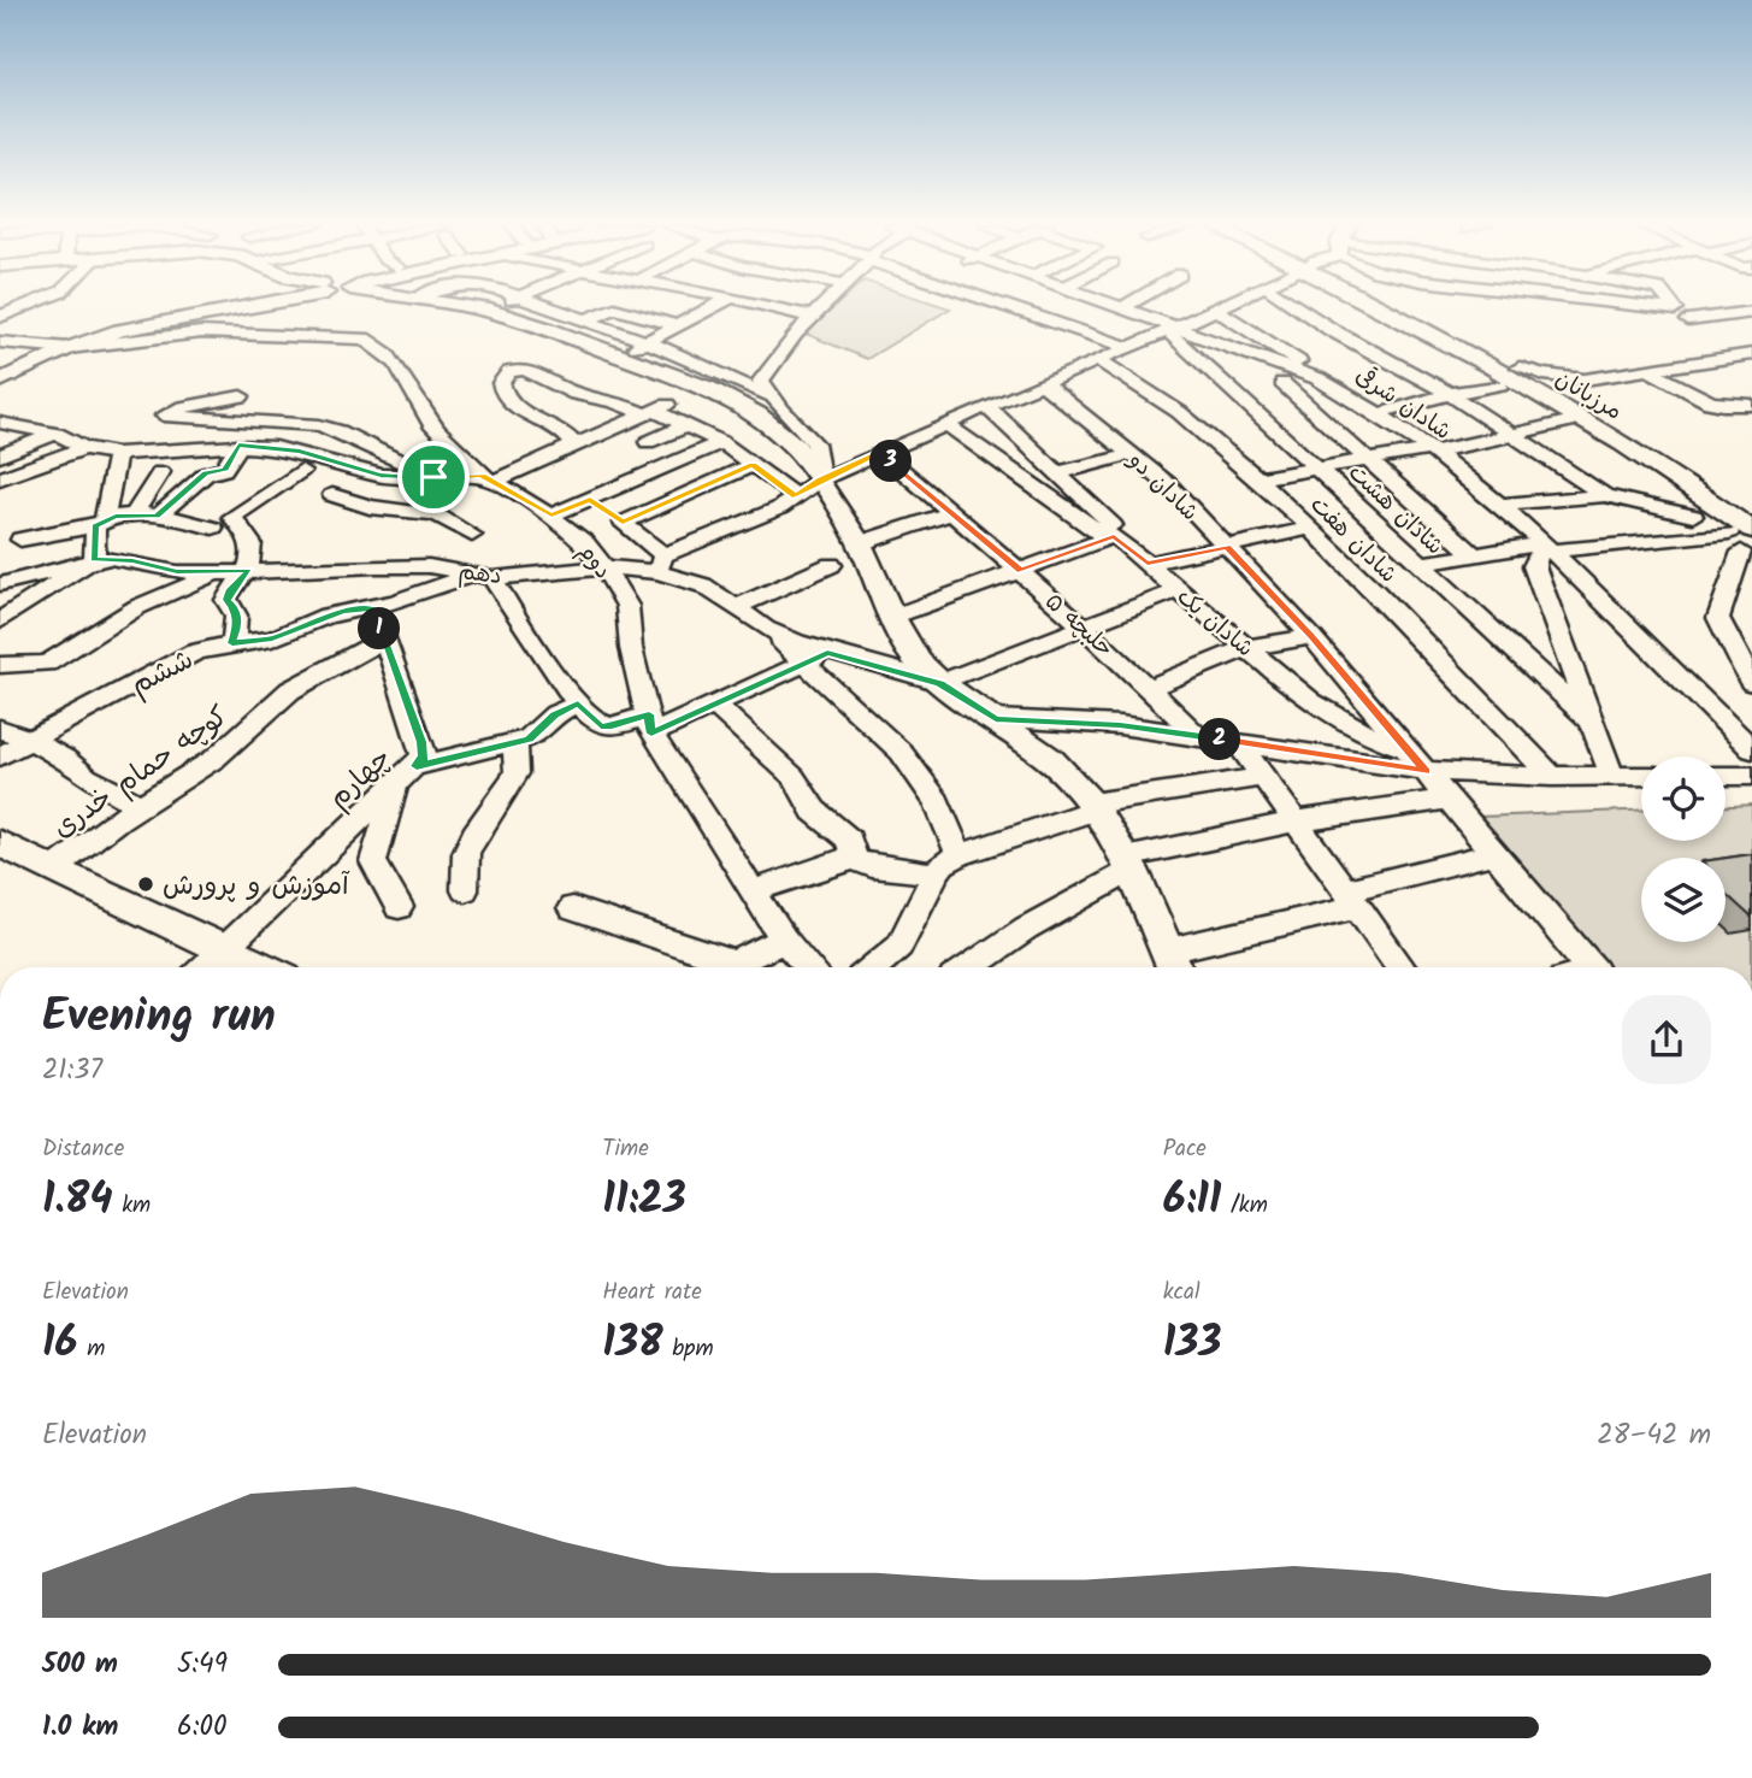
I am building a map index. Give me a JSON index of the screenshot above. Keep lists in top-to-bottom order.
{
  "streets": {
    "main road": ["مرزبانان"],
    "street": [
      "شادان شرقی",
      "شادان دو",
      "شادان هشت",
      "شادان هفت",
      "دوم",
      "دهم",
      "شادان یک",
      "حلبچه ۵",
      "ششم",
      "کوچه حمام خدری",
      "چهارم"
    ]
  },
  "crossings": [
    ["شادان شرقی", "شادان هشت"],
    ["شادان دو", "شادان یک"],
    ["دوم", "دهم"],
    ["دهم", "ششم"],
    ["ششم", "چهارم"],
    ["کوچه حمام خدری", "چهارم"]
  ],
  "places": ["آموزش و پرورش"],
  "page": {
    "pins": ["3", "1", "2"],
    "heading": ["Evening run", "21:37"],
    "stats": [
      ["Distance", "1.84 km"],
      ["Time", "11:23"],
      ["Pace", "6:11 /km"],
      ["Elevation", "16 m"],
      ["Heart rate", "138 bpm"],
      ["kcal", "133"]
    ],
    "chart": ["Elevation", "28–42 m"],
    "list": [
      {
        "name": "500 m",
        "note": "5:49"
      },
      {
        "name": "1.0 km",
        "note": "6:00"
      }
    ]
  }
}
